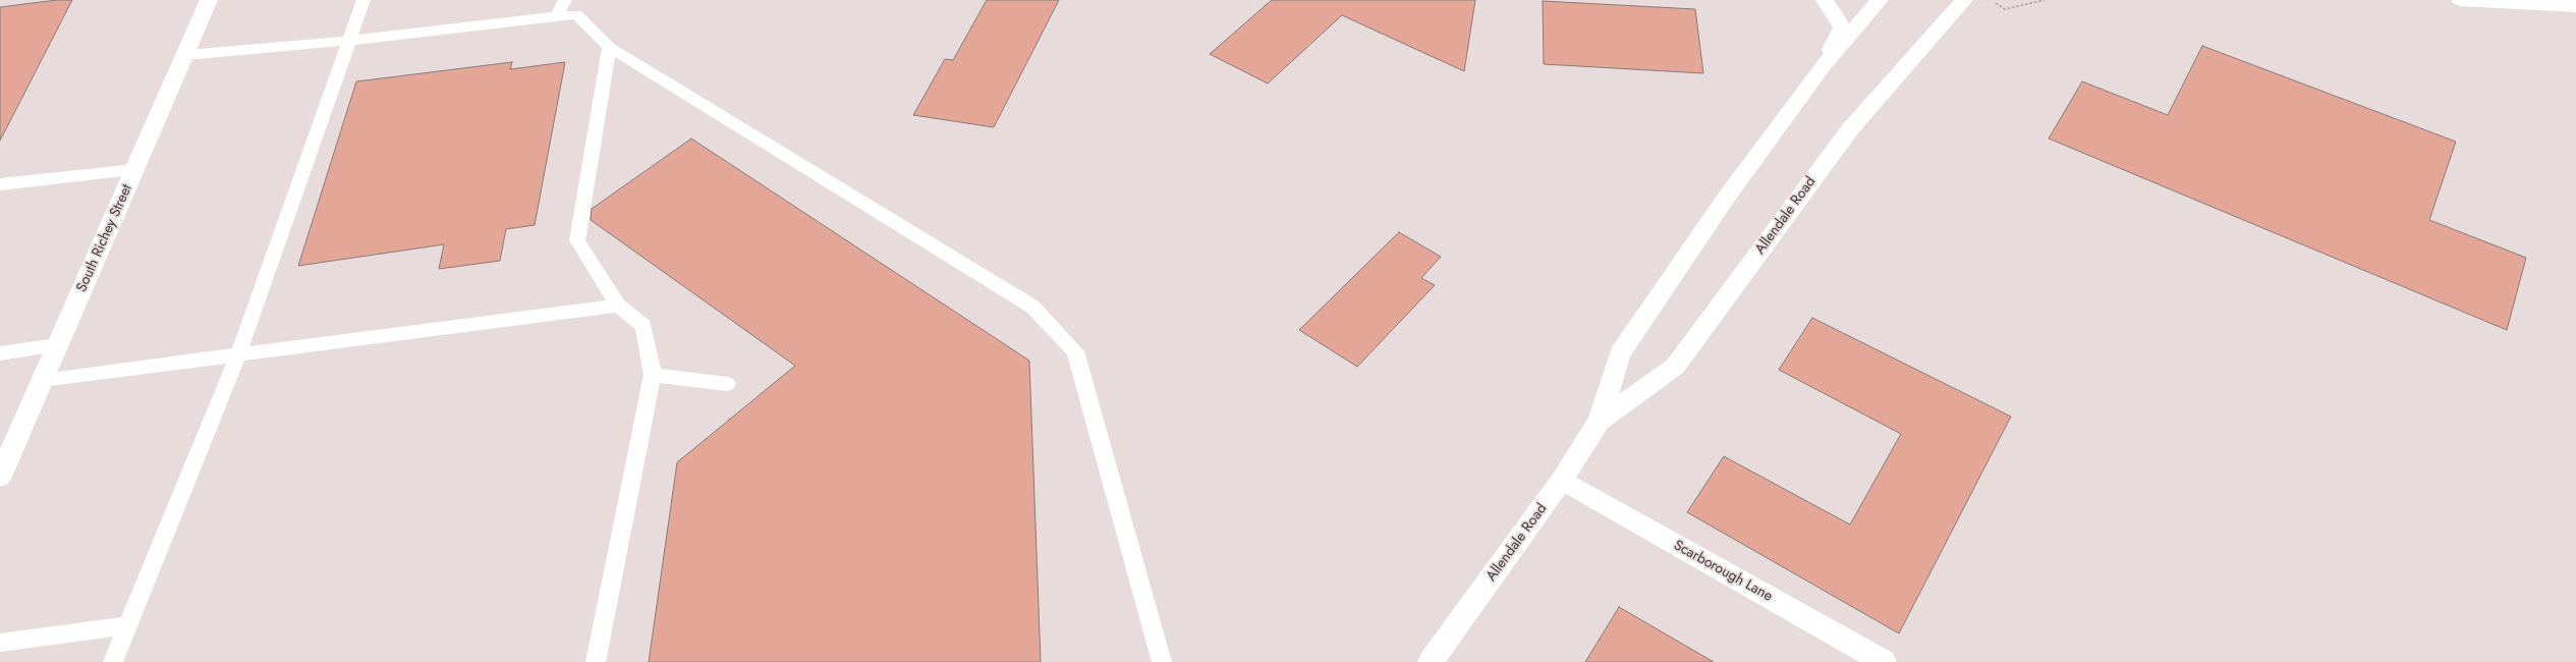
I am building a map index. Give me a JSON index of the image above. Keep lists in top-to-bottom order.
{
  "streets": {
    "main road": ["Allendale Road", "South Richey Street", "Scarborough Lane"]
  },
  "crossings": [
    ["Allendale Road", "Scarborough Lane"]
  ]
}
